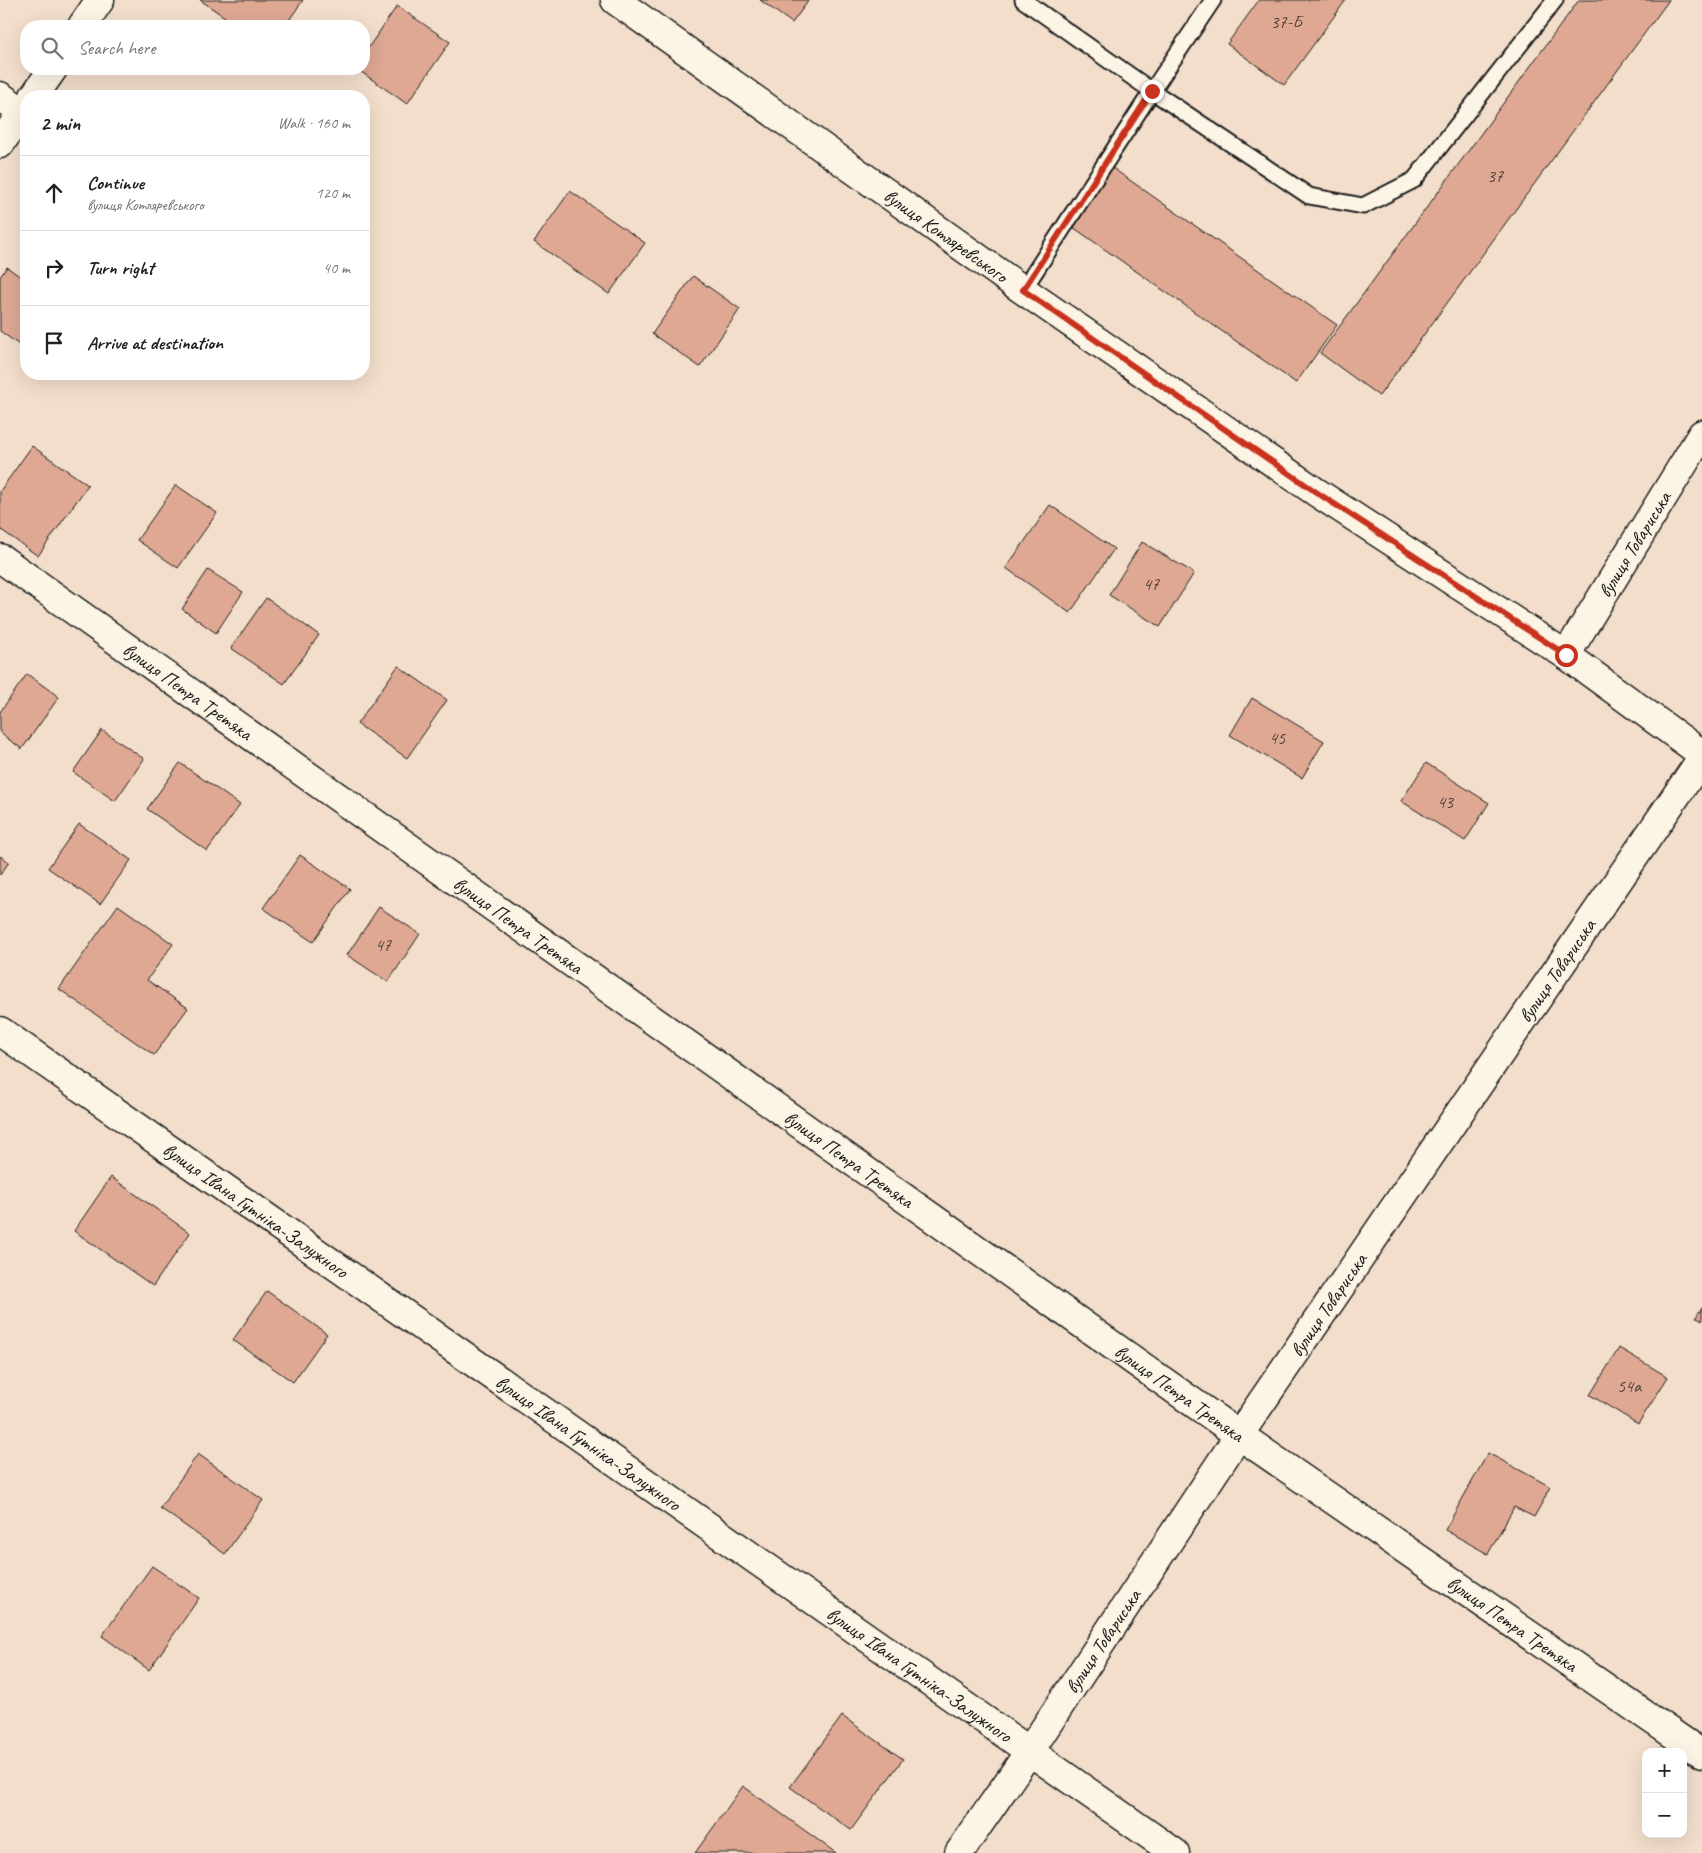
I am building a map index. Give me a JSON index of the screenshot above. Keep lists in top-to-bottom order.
{
  "streets": {
    "street": [
      "вулиця Котляревського",
      "вулиця Товариська",
      "вулиця Петра Третяка",
      "вулиця Івана Гутніка-Залужного"
    ]
  },
  "crossings": [
    ["вулиця Котляревського", "вулиця Товариська"],
    ["вулиця Товариська", "вулиця Петра Третяка"],
    ["вулиця Товариська", "вулиця Івана Гутніка-Залужного"]
  ],
  "house_numbers": [
    "37-Б",
    "37",
    "47",
    "45",
    "43",
    "47",
    "54а"
  ],
  "page": {
    "search": "Search here",
    "heading": ["2 min", "Walk · 160 m"],
    "list": [
      ["Continue", "вулиця Котляревського", "120 m"],
      ["Turn right", "40 m"],
      "Arrive at destination"
    ],
    "map_buttons": ["+", "−"]
  }
}
